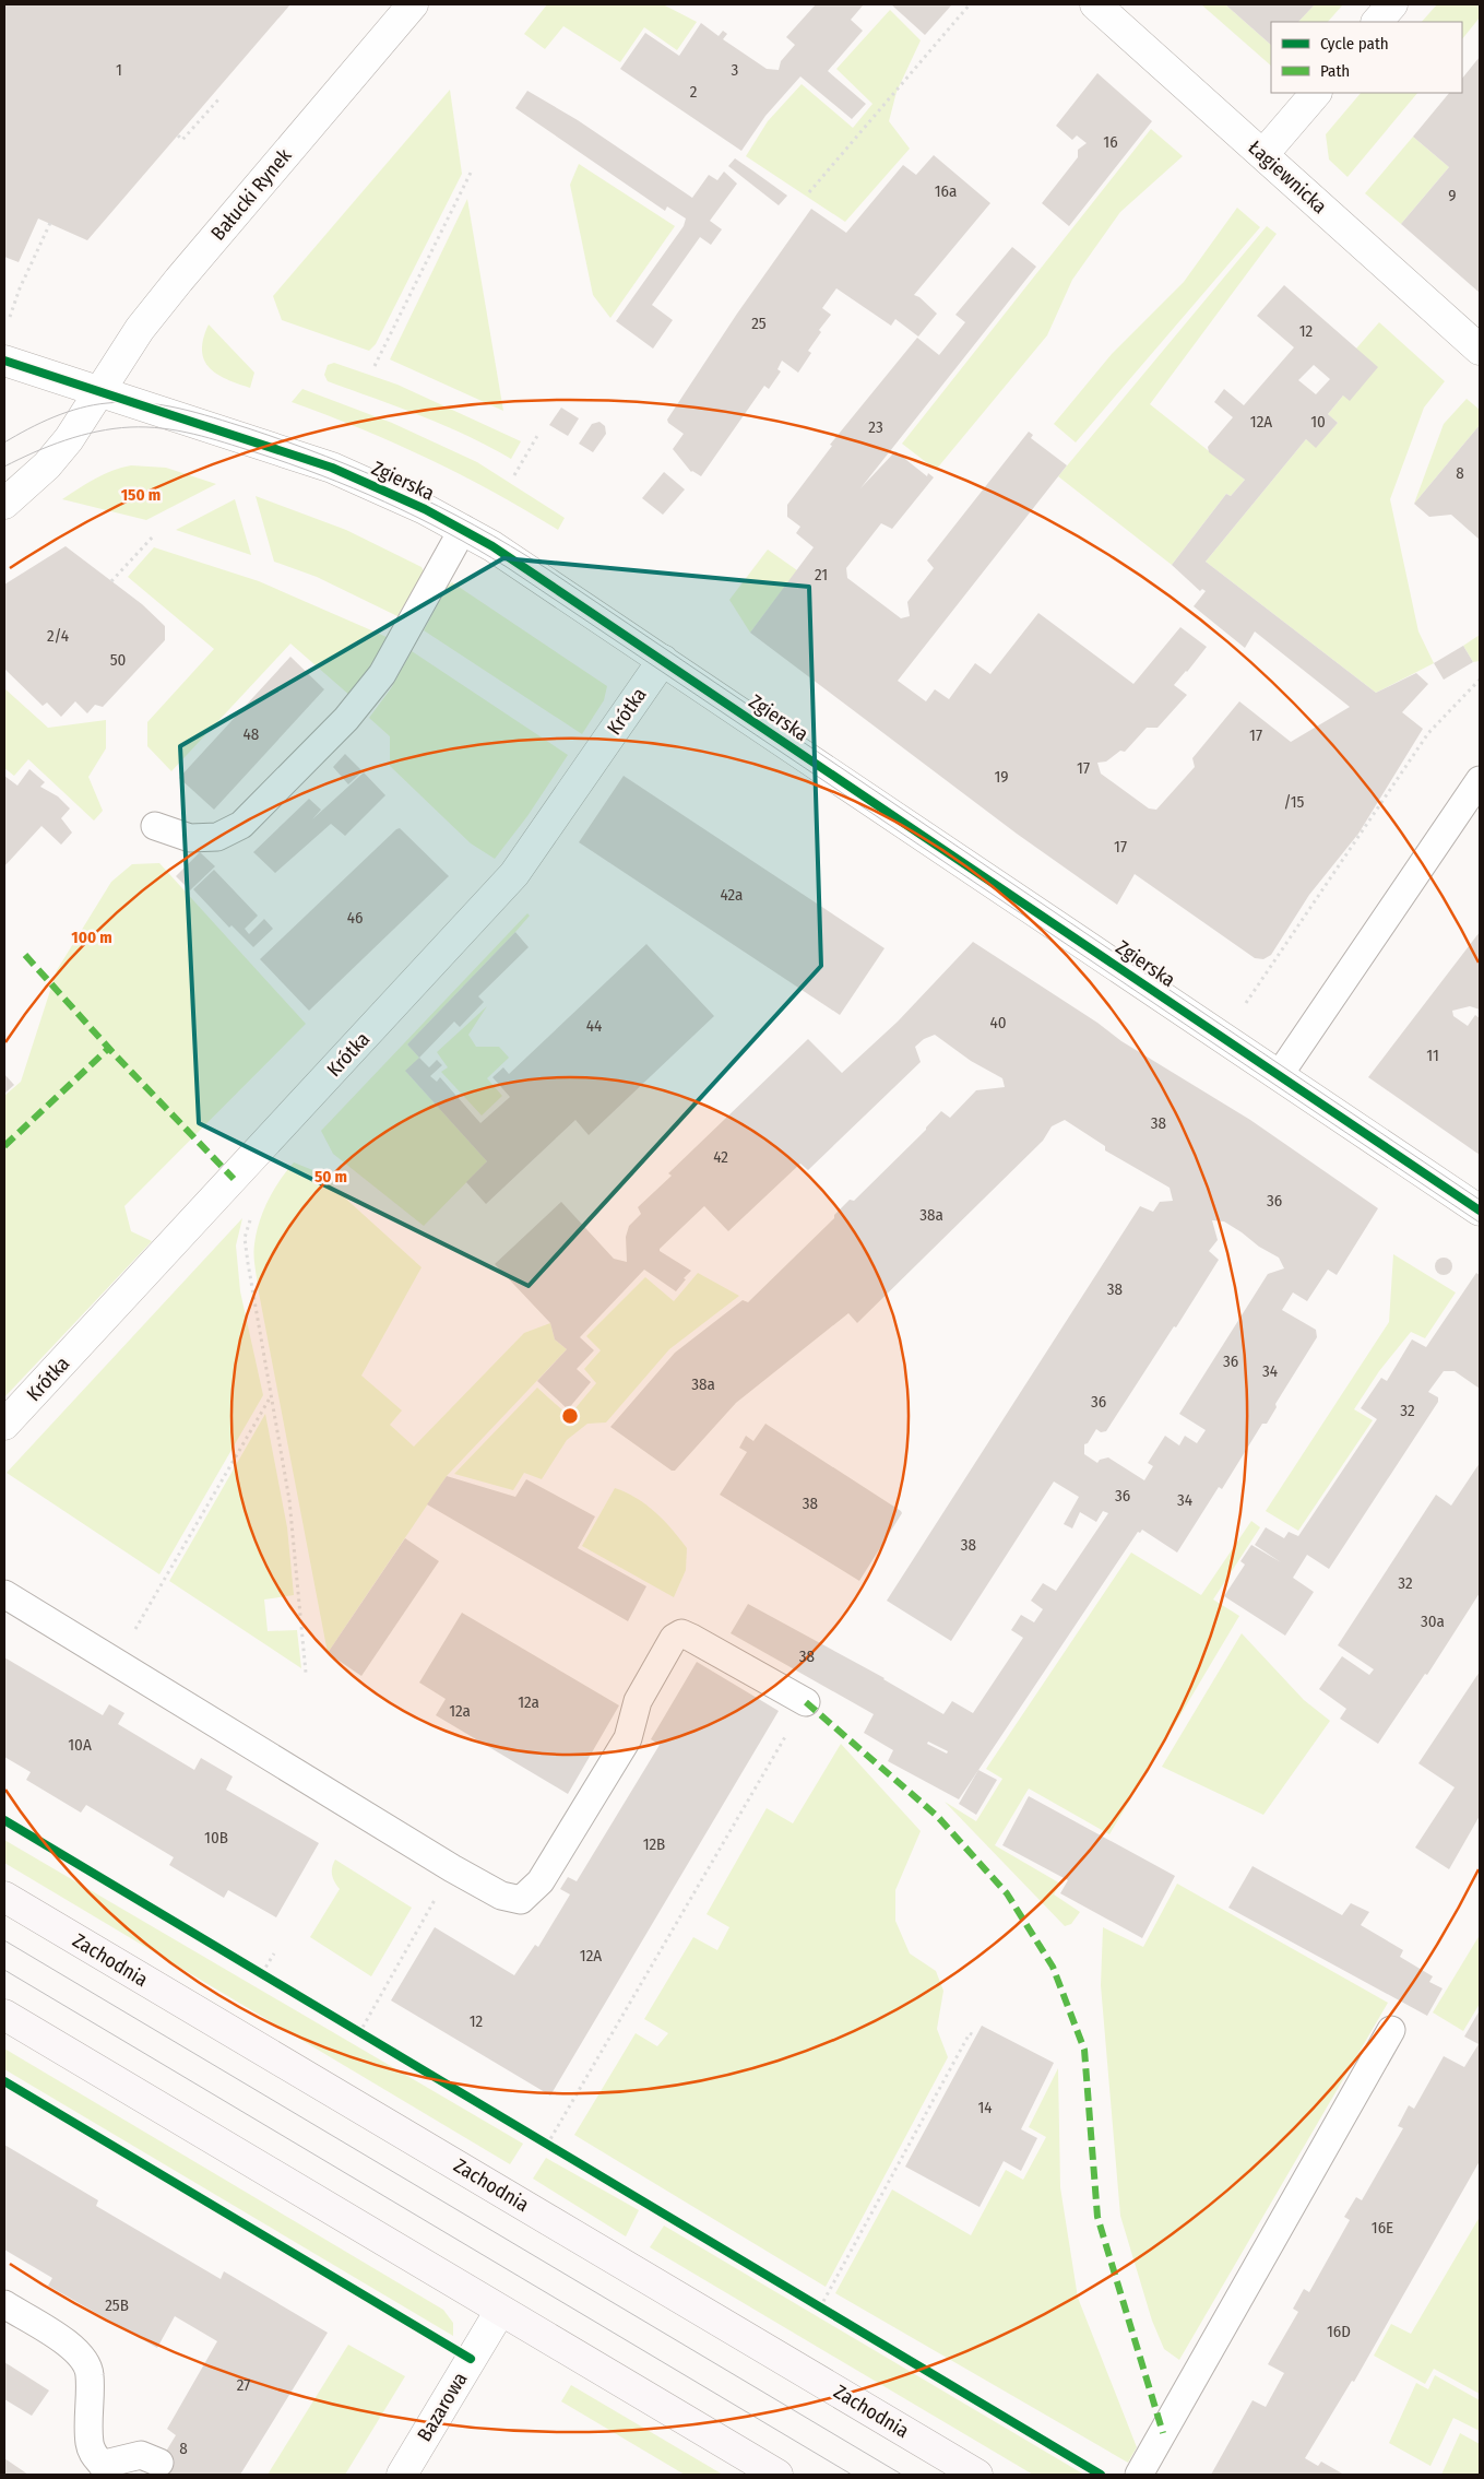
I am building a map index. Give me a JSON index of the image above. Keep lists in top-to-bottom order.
{
  "streets": {
    "main road": ["Zachodnia"],
    "street": [
      "Łagiewnicka",
      "Bałucki Rynek",
      "Zgierska",
      "Krótka",
      "Bazarowa"
    ]
  },
  "crossings": [
    ["Bałucki Rynek", "Zgierska"],
    ["Zgierska", "Krótka"]
  ],
  "house_numbers": [
    "1",
    "3",
    "2",
    "16",
    "16a",
    "9",
    "25",
    "12",
    "12A",
    "10",
    "23",
    "8",
    "21",
    "2/4",
    "50",
    "48",
    "17",
    "17",
    "19",
    "/15",
    "17",
    "42a",
    "46",
    "40",
    "44",
    "11",
    "38",
    "42",
    "36",
    "38a",
    "38",
    "36",
    "34",
    "38a",
    "36",
    "32",
    "36",
    "34",
    "38",
    "38",
    "32",
    "30a",
    "38",
    "12a",
    "12a",
    "10A",
    "10B",
    "12B",
    "12A",
    "12",
    "14",
    "16E",
    "25B",
    "16D",
    "27",
    "8"
  ],
  "legend": ["Cycle path", "Path"],
  "rings": ["150 m", "100 m", "50 m"]
}
